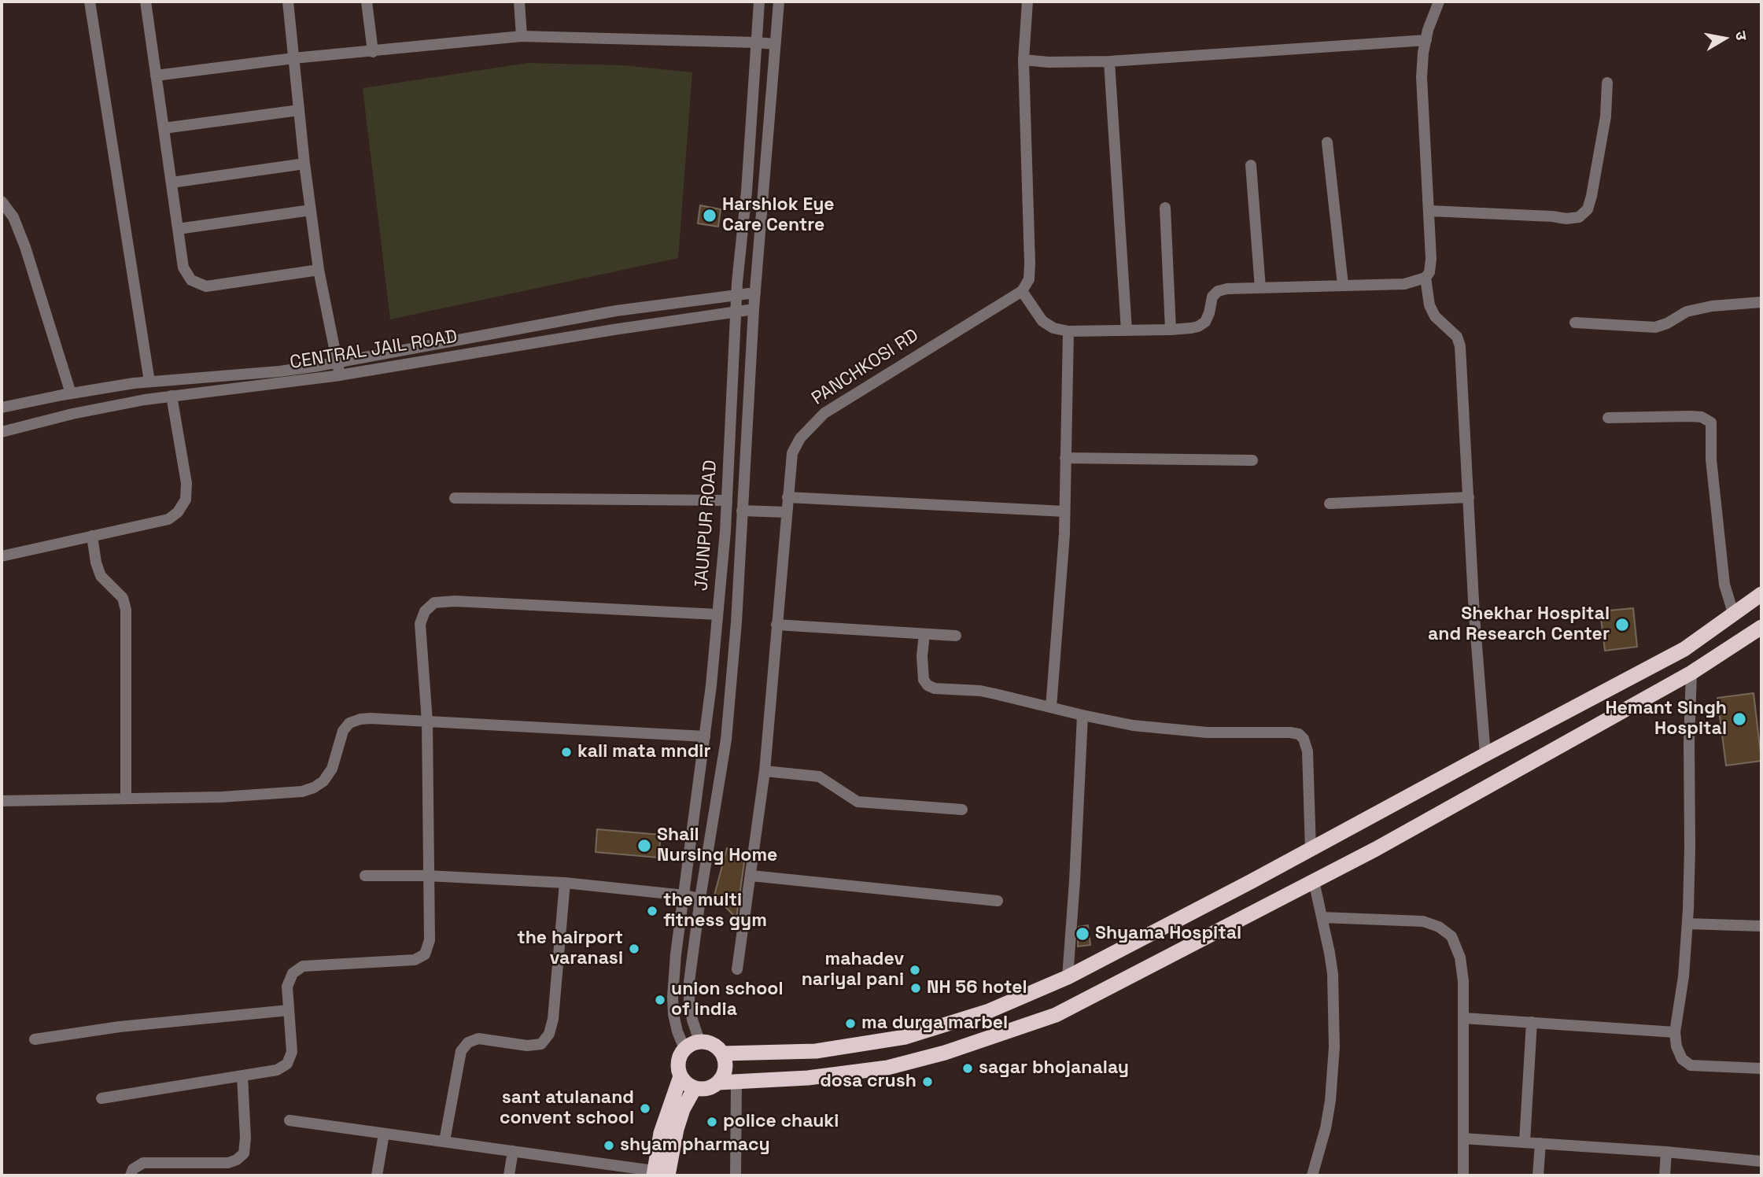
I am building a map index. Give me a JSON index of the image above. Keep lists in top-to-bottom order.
{
  "streets": {
    "street": ["CENTRAL JAIL ROAD", "PANCHKOSI RD", "JAUNPUR ROAD"]
  },
  "crossings": [
    ["CENTRAL JAIL ROAD", "JAUNPUR ROAD"]
  ],
  "places": [
    "Harshlok Eye Care Centre",
    "Shekhar Hospital and Research Center",
    "Hemant Singh Hospital",
    "kali mata mndir",
    "Shail Nursing Home",
    "the multi fitness gym",
    "Shyama Hospital",
    "the hairport varanasi",
    "mahadev nariyal pani",
    "NH 56 hotel",
    "union school of india",
    "ma durga marbel",
    "sagar bhojanalay",
    "dosa crush",
    "sant atulanand convent school",
    "police chauki",
    "shyam pharmacy"
  ],
  "north": "right"
}
